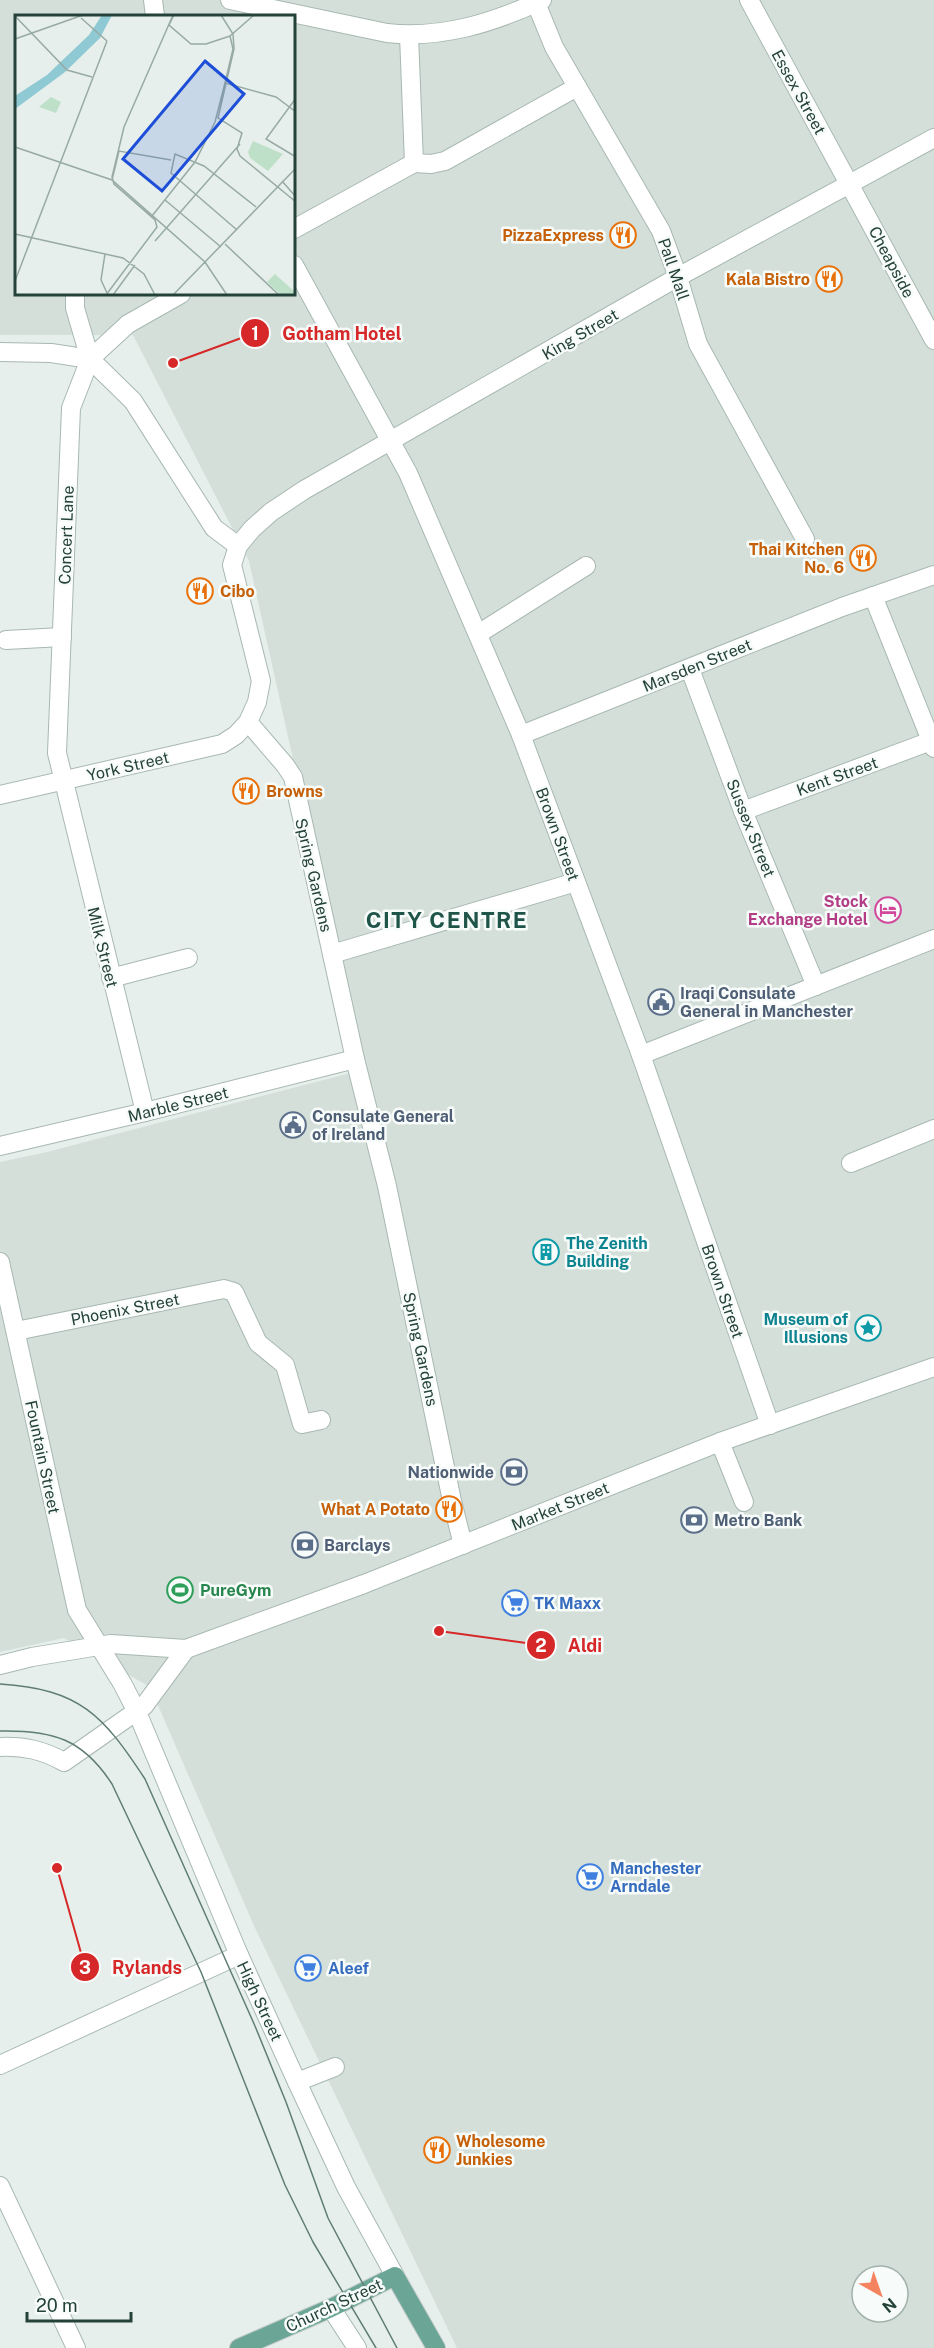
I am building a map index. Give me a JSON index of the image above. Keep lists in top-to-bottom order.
{
  "streets": {
    "main road": ["High Street", "Church Street"],
    "street": [
      "Essex Street",
      "Cheapside",
      "Pall Mall",
      "King Street",
      "Concert Lane",
      "Marsden Street",
      "York Street",
      "Kent Street",
      "Sussex Street",
      "Brown Street",
      "Spring Gardens",
      "Milk Street",
      "Marble Street",
      "Phoenix Street",
      "Fountain Street",
      "Market Street"
    ]
  },
  "crossings": [
    ["Essex Street", "Cheapside"],
    ["Essex Street", "King Street"],
    ["Cheapside", "King Street"],
    ["Pall Mall", "King Street"],
    ["King Street", "Brown Street"],
    ["Concert Lane", "York Street"],
    ["Concert Lane", "Milk Street"],
    ["Marsden Street", "Sussex Street"],
    ["Marsden Street", "Brown Street"],
    ["York Street", "Spring Gardens"],
    ["York Street", "Milk Street"],
    ["Kent Street", "Sussex Street"],
    ["Brown Street", "Market Street"],
    ["Spring Gardens", "Marble Street"],
    ["Spring Gardens", "Market Street"],
    ["Milk Street", "Marble Street"],
    ["Phoenix Street", "Fountain Street"],
    ["Fountain Street", "Market Street"],
    ["Fountain Street", "High Street"],
    ["Market Street", "High Street"],
    ["High Street", "Church Street"]
  ],
  "districts": ["CITY CENTRE"],
  "places": {
    "restaurant": [
      "PizzaExpress",
      "Kala Bistro",
      "Thai Kitchen No. 6",
      "Cibo",
      "Browns",
      "What A Potato",
      "Wholesome Junkies"
    ],
    "other": ["Gotham Hotel", "Aldi", "Rylands"],
    "hotel": ["Stock Exchange Hotel"],
    "public building": ["Iraqi Consulate General in Manchester", "Consulate General of Ireland"],
    "building": ["The Zenith Building"],
    "place": ["Museum of Illusions"],
    "bank": ["Nationwide", "Metro Bank", "Barclays"],
    "sports": ["PureGym"],
    "supermarket": ["TK Maxx", "Manchester Arndale", "Aleef"]
  },
  "scale_bar": "20 m",
  "north": "bottom right"
}
